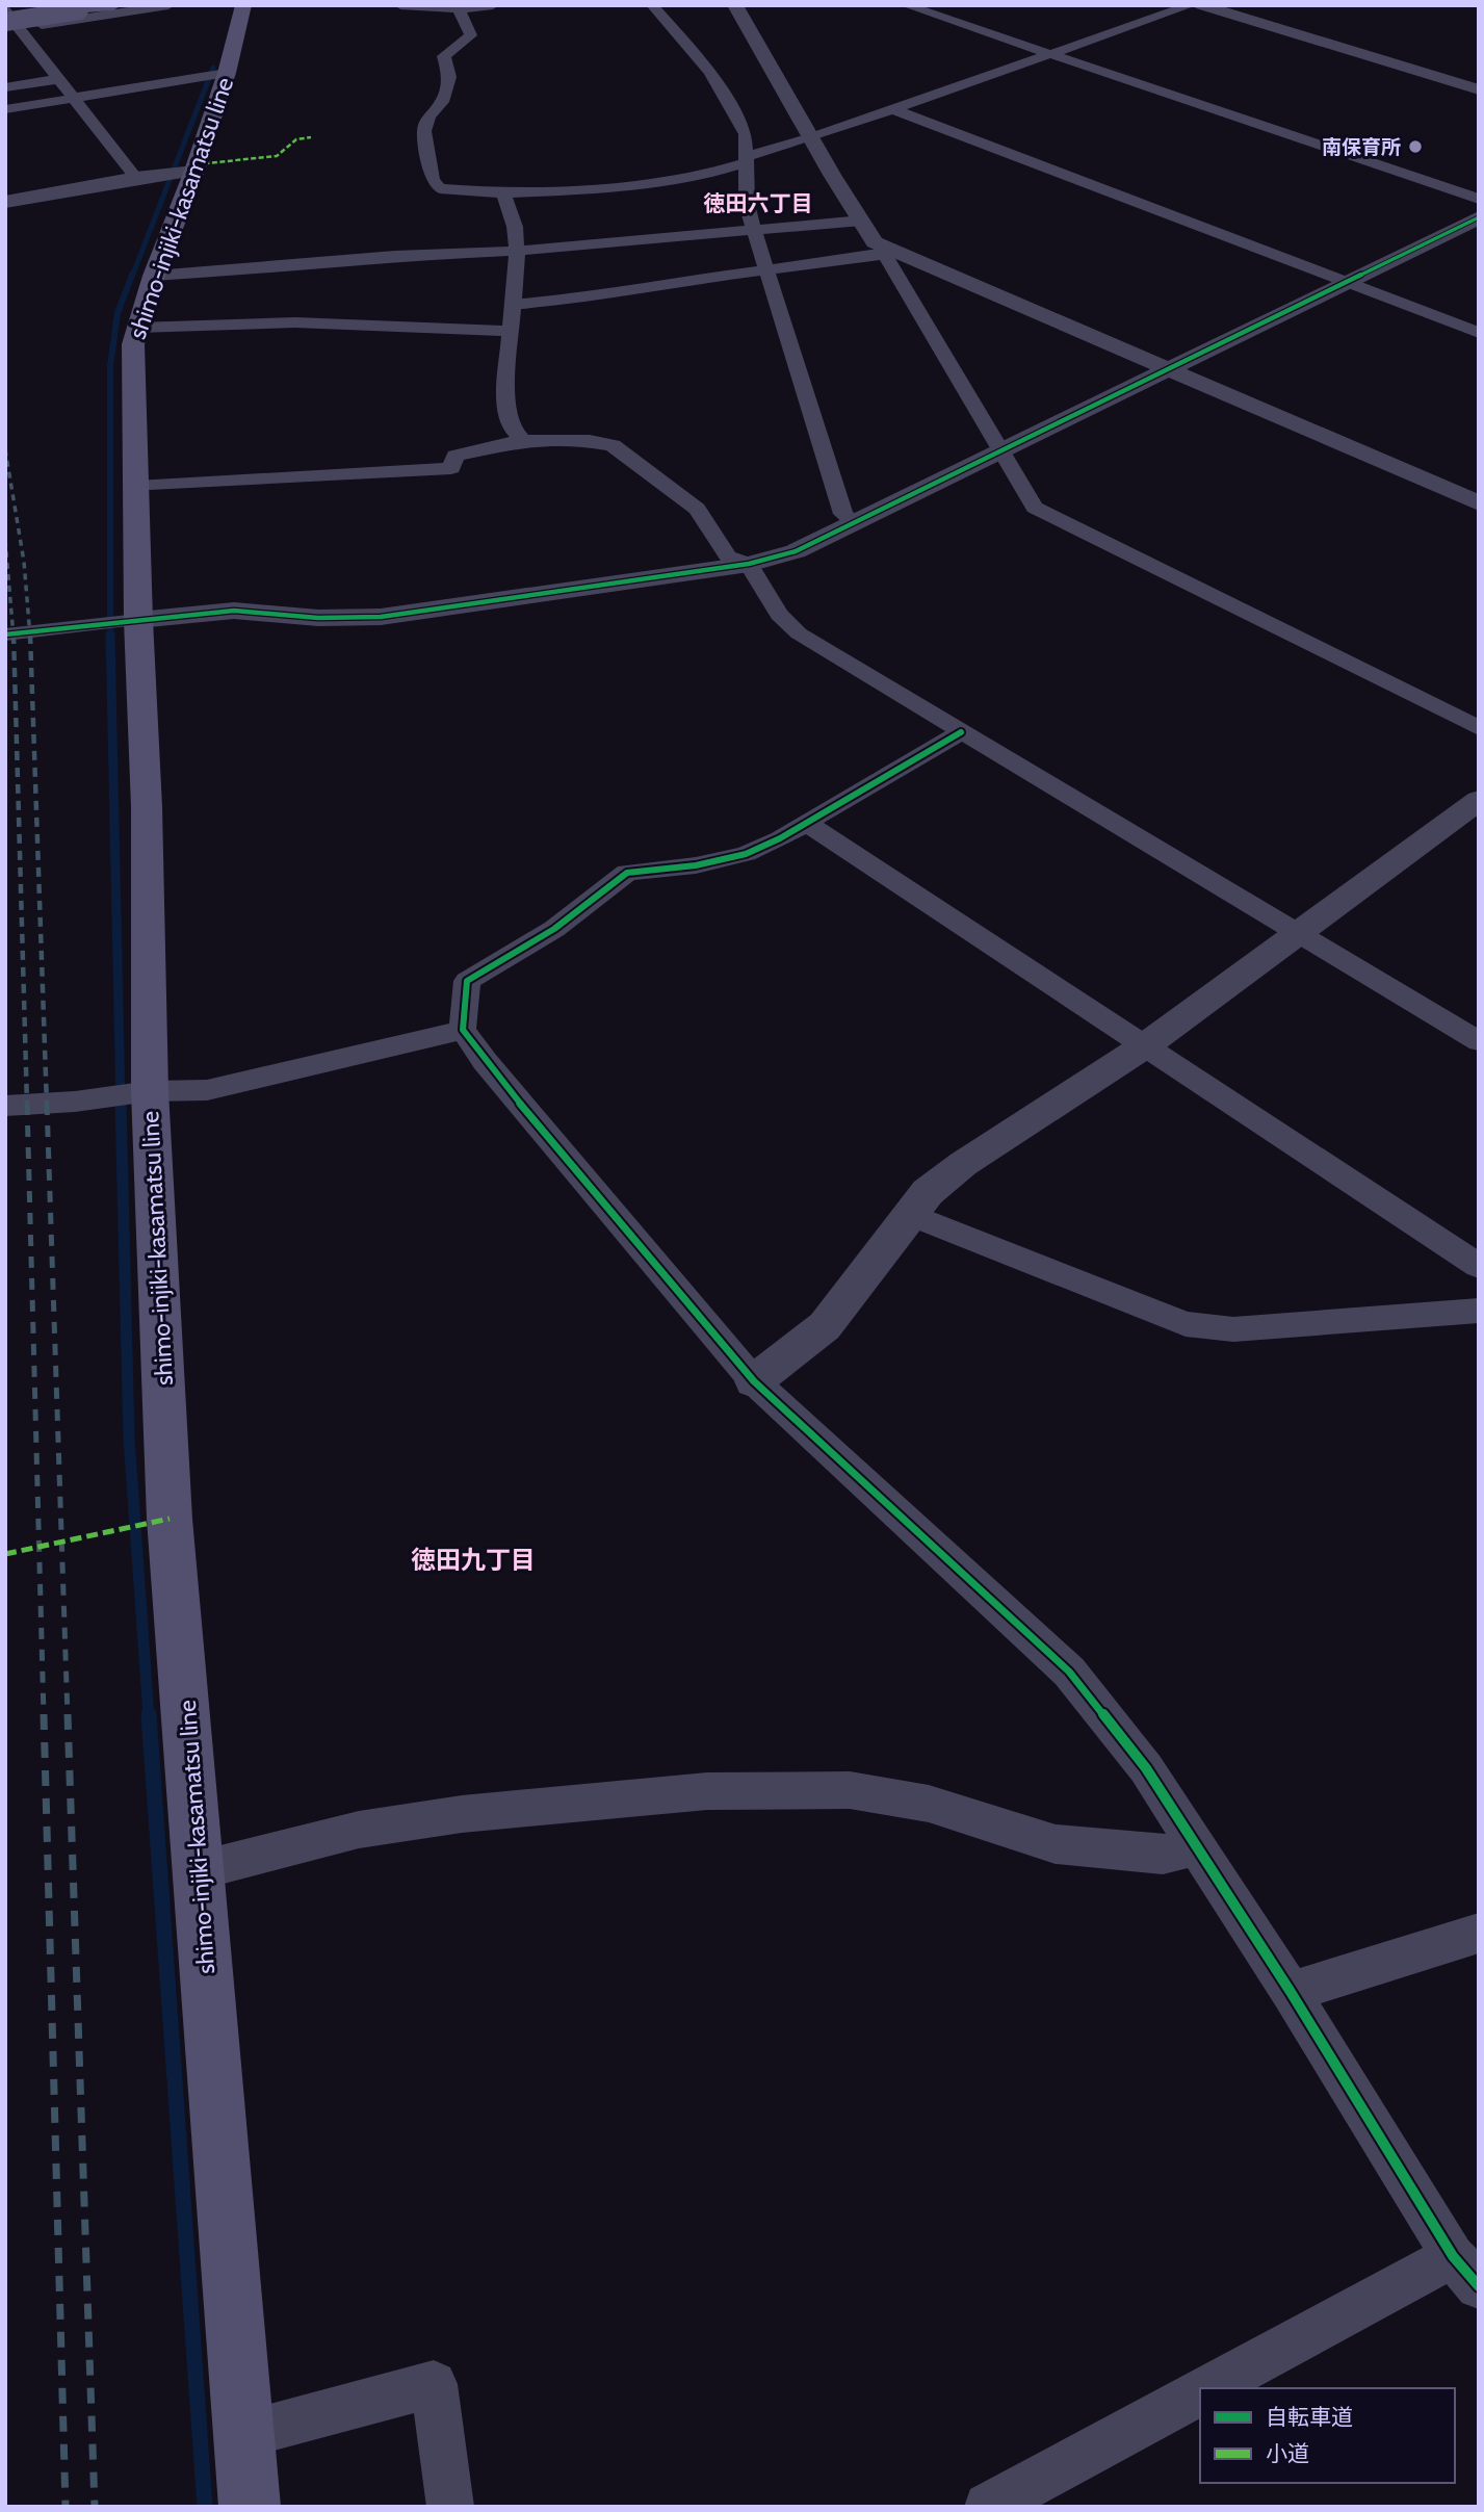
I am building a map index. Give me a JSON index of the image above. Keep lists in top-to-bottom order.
{
  "streets": {
    "main road": ["shimo-injiki-kasamatsu line"]
  },
  "districts": ["徳田六丁目", "徳田九丁目"],
  "places": ["南保育所"],
  "legend": ["自転車道", "小道"]
}
